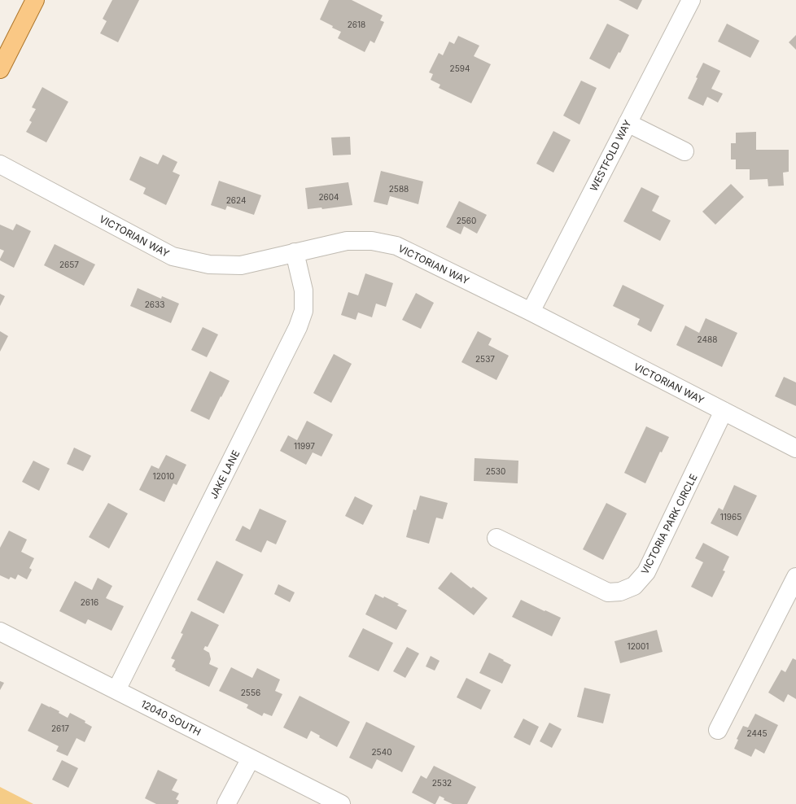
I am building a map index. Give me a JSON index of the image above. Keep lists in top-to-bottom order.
{
  "streets": {
    "street": [
      "WESTFOLD WAY",
      "VICTORIAN WAY",
      "JAKE LANE",
      "VICTORIA PARK CIRCLE",
      "12040 SOUTH"
    ]
  },
  "crossings": [
    ["WESTFOLD WAY", "VICTORIAN WAY"],
    ["VICTORIAN WAY", "JAKE LANE"],
    ["VICTORIAN WAY", "VICTORIA PARK CIRCLE"],
    ["JAKE LANE", "12040 SOUTH"]
  ],
  "house_numbers": [
    "2618",
    "2594",
    "2588",
    "2604",
    "2624",
    "2560",
    "2657",
    "2633",
    "2488",
    "2537",
    "11997",
    "2530",
    "12010",
    "11965",
    "2616",
    "12001",
    "2556",
    "2617",
    "2445",
    "2540",
    "2532"
  ]
}
